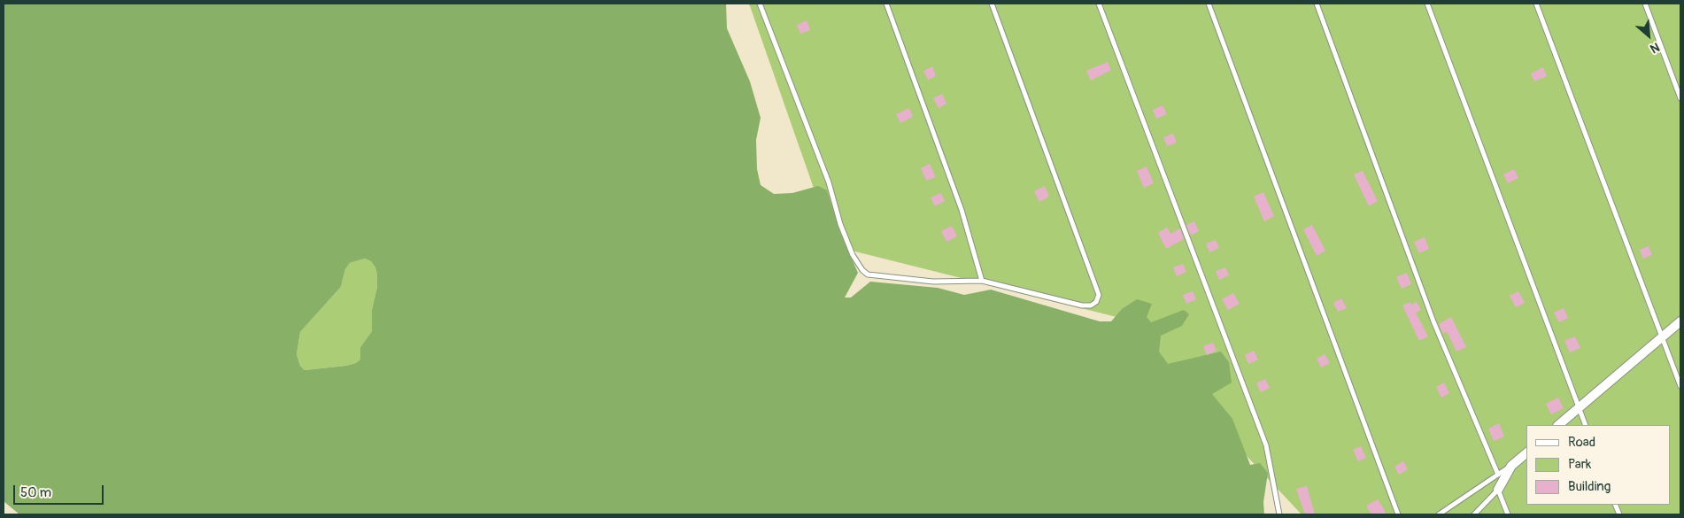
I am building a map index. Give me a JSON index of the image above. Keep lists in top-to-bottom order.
{
  "legend": ["Road", "Park", "Building"],
  "scale_bar": "50 m",
  "north": "bottom right"
}
